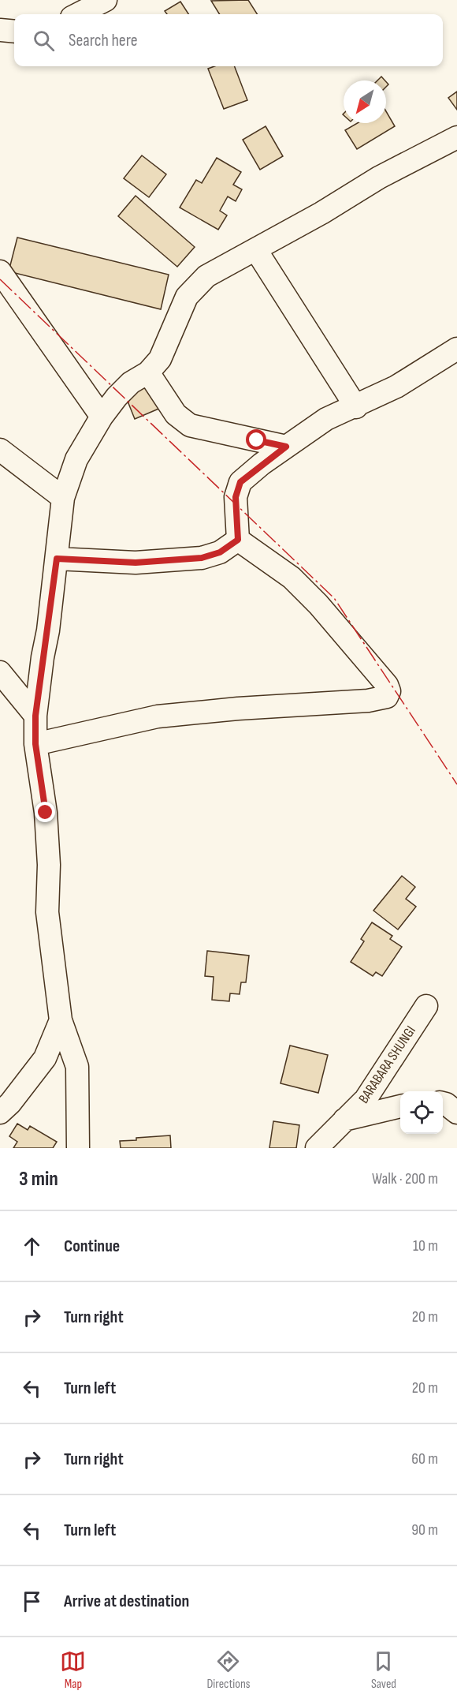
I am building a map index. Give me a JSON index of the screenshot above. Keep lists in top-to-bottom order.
{
  "streets": {
    "street": ["BARABARA SHUNGI"]
  },
  "north": "bottom left",
  "page": {
    "search": "Search here",
    "heading": ["3 min", "Walk · 200 m"],
    "list": [
      ["Continue", "10 m"],
      ["Turn right", "20 m"],
      ["Turn left", "20 m"],
      ["Turn right", "60 m"],
      ["Turn left", "90 m"],
      "Arrive at destination"
    ],
    "nav": ["Map", "Directions", "Saved"]
  }
}
